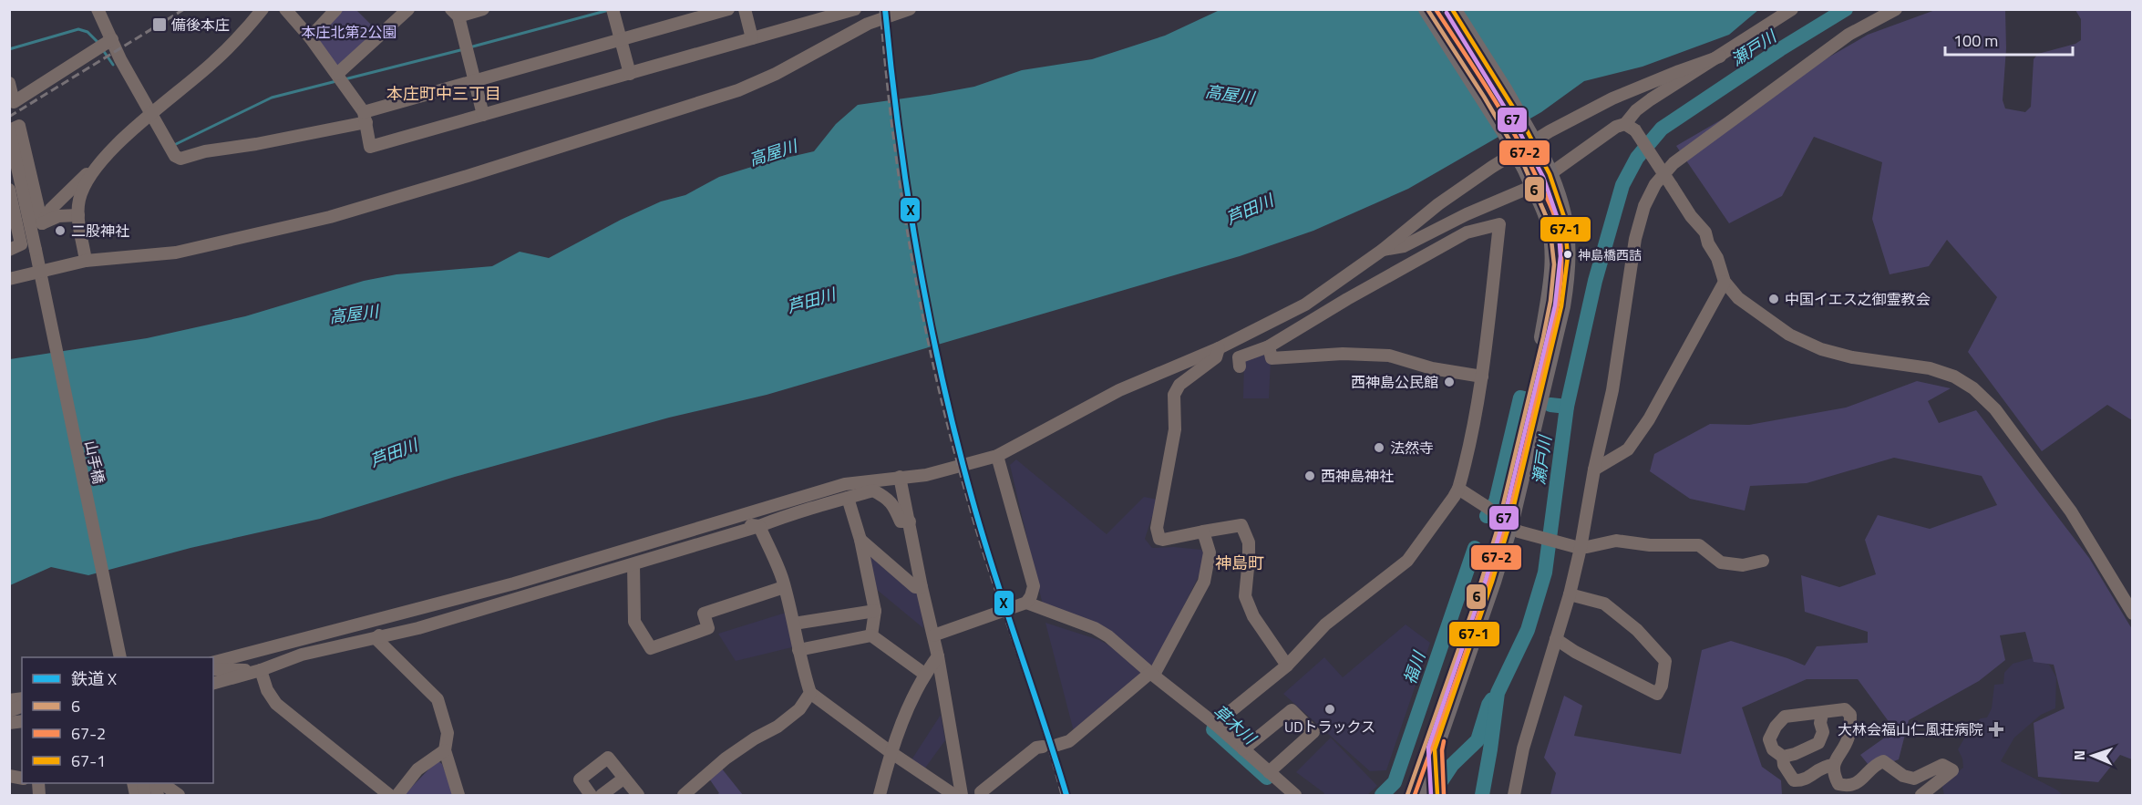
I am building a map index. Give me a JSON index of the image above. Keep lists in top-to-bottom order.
{
  "streets": {
    "street": ["山手橋"]
  },
  "districts": ["本庄町中三丁目", "神島町"],
  "water": [
    "瀬戸川",
    "高屋川",
    "芦田川",
    "福川",
    "草木川"
  ],
  "parks": ["本庄北第2公園"],
  "places": {
    "transit": ["備後本庄"],
    "other": [
      "二股神社",
      "神島橋西詰",
      "中国イエス之御霊教会",
      "西神島公民館",
      "法然寺",
      "西神島神社",
      "UDトラックス"
    ],
    "health": ["大林会福山仁風荘病院"]
  },
  "lines": [
    "rail line X",
    "transit line 6",
    "transit line 67-2",
    "transit line 67-1",
    "transit line 67"
  ],
  "legend": [
    "鉄道 X",
    "6",
    "67-2",
    "67-1"
  ],
  "scale_bar": "100 m",
  "north": "left"
}
